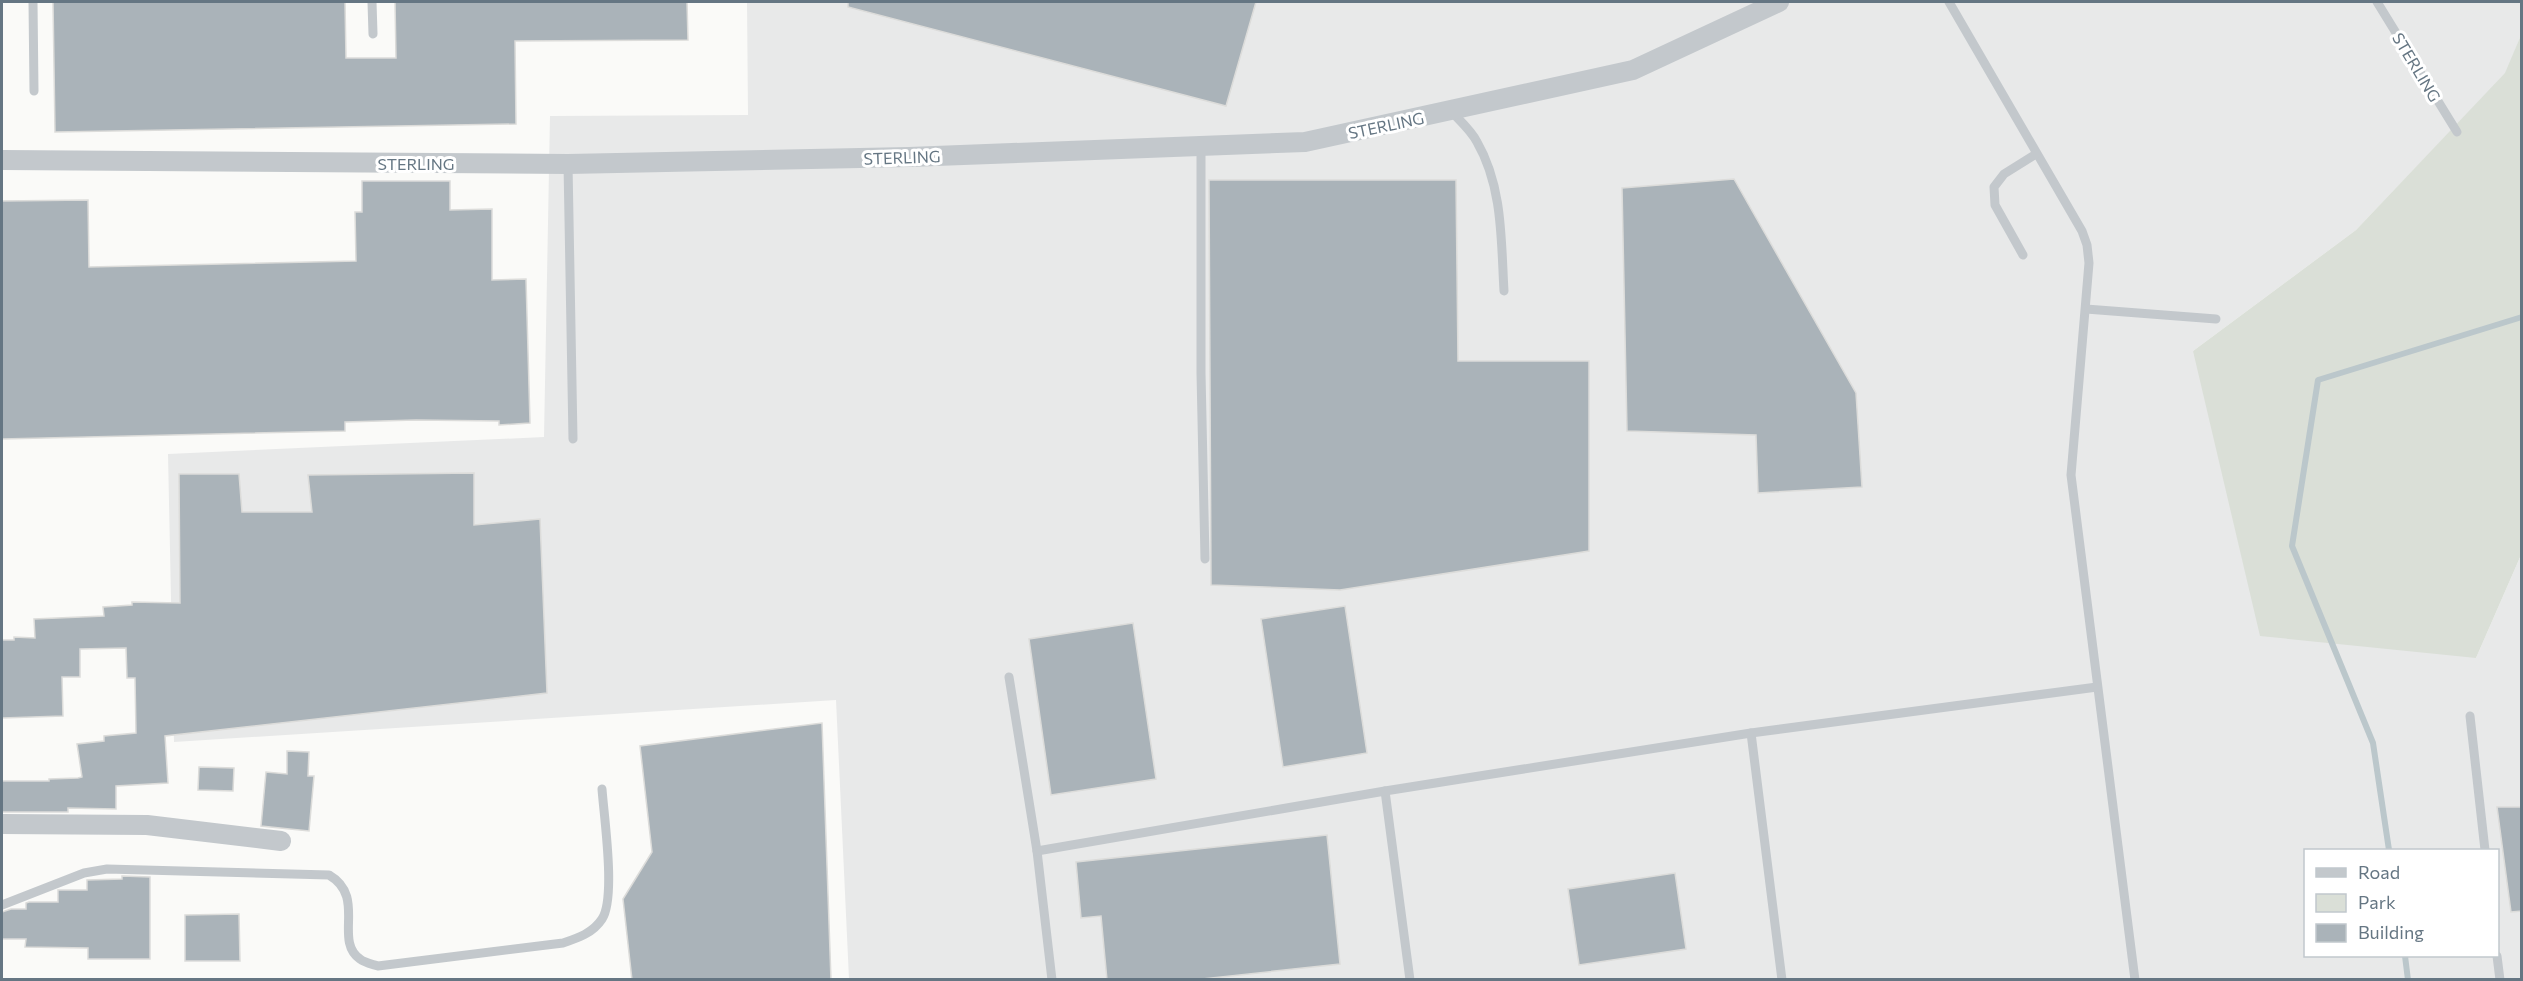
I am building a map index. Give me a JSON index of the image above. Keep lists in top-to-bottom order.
{
  "streets": {
    "street": ["STERLING"]
  },
  "legend": ["Road", "Park", "Building"]
}
